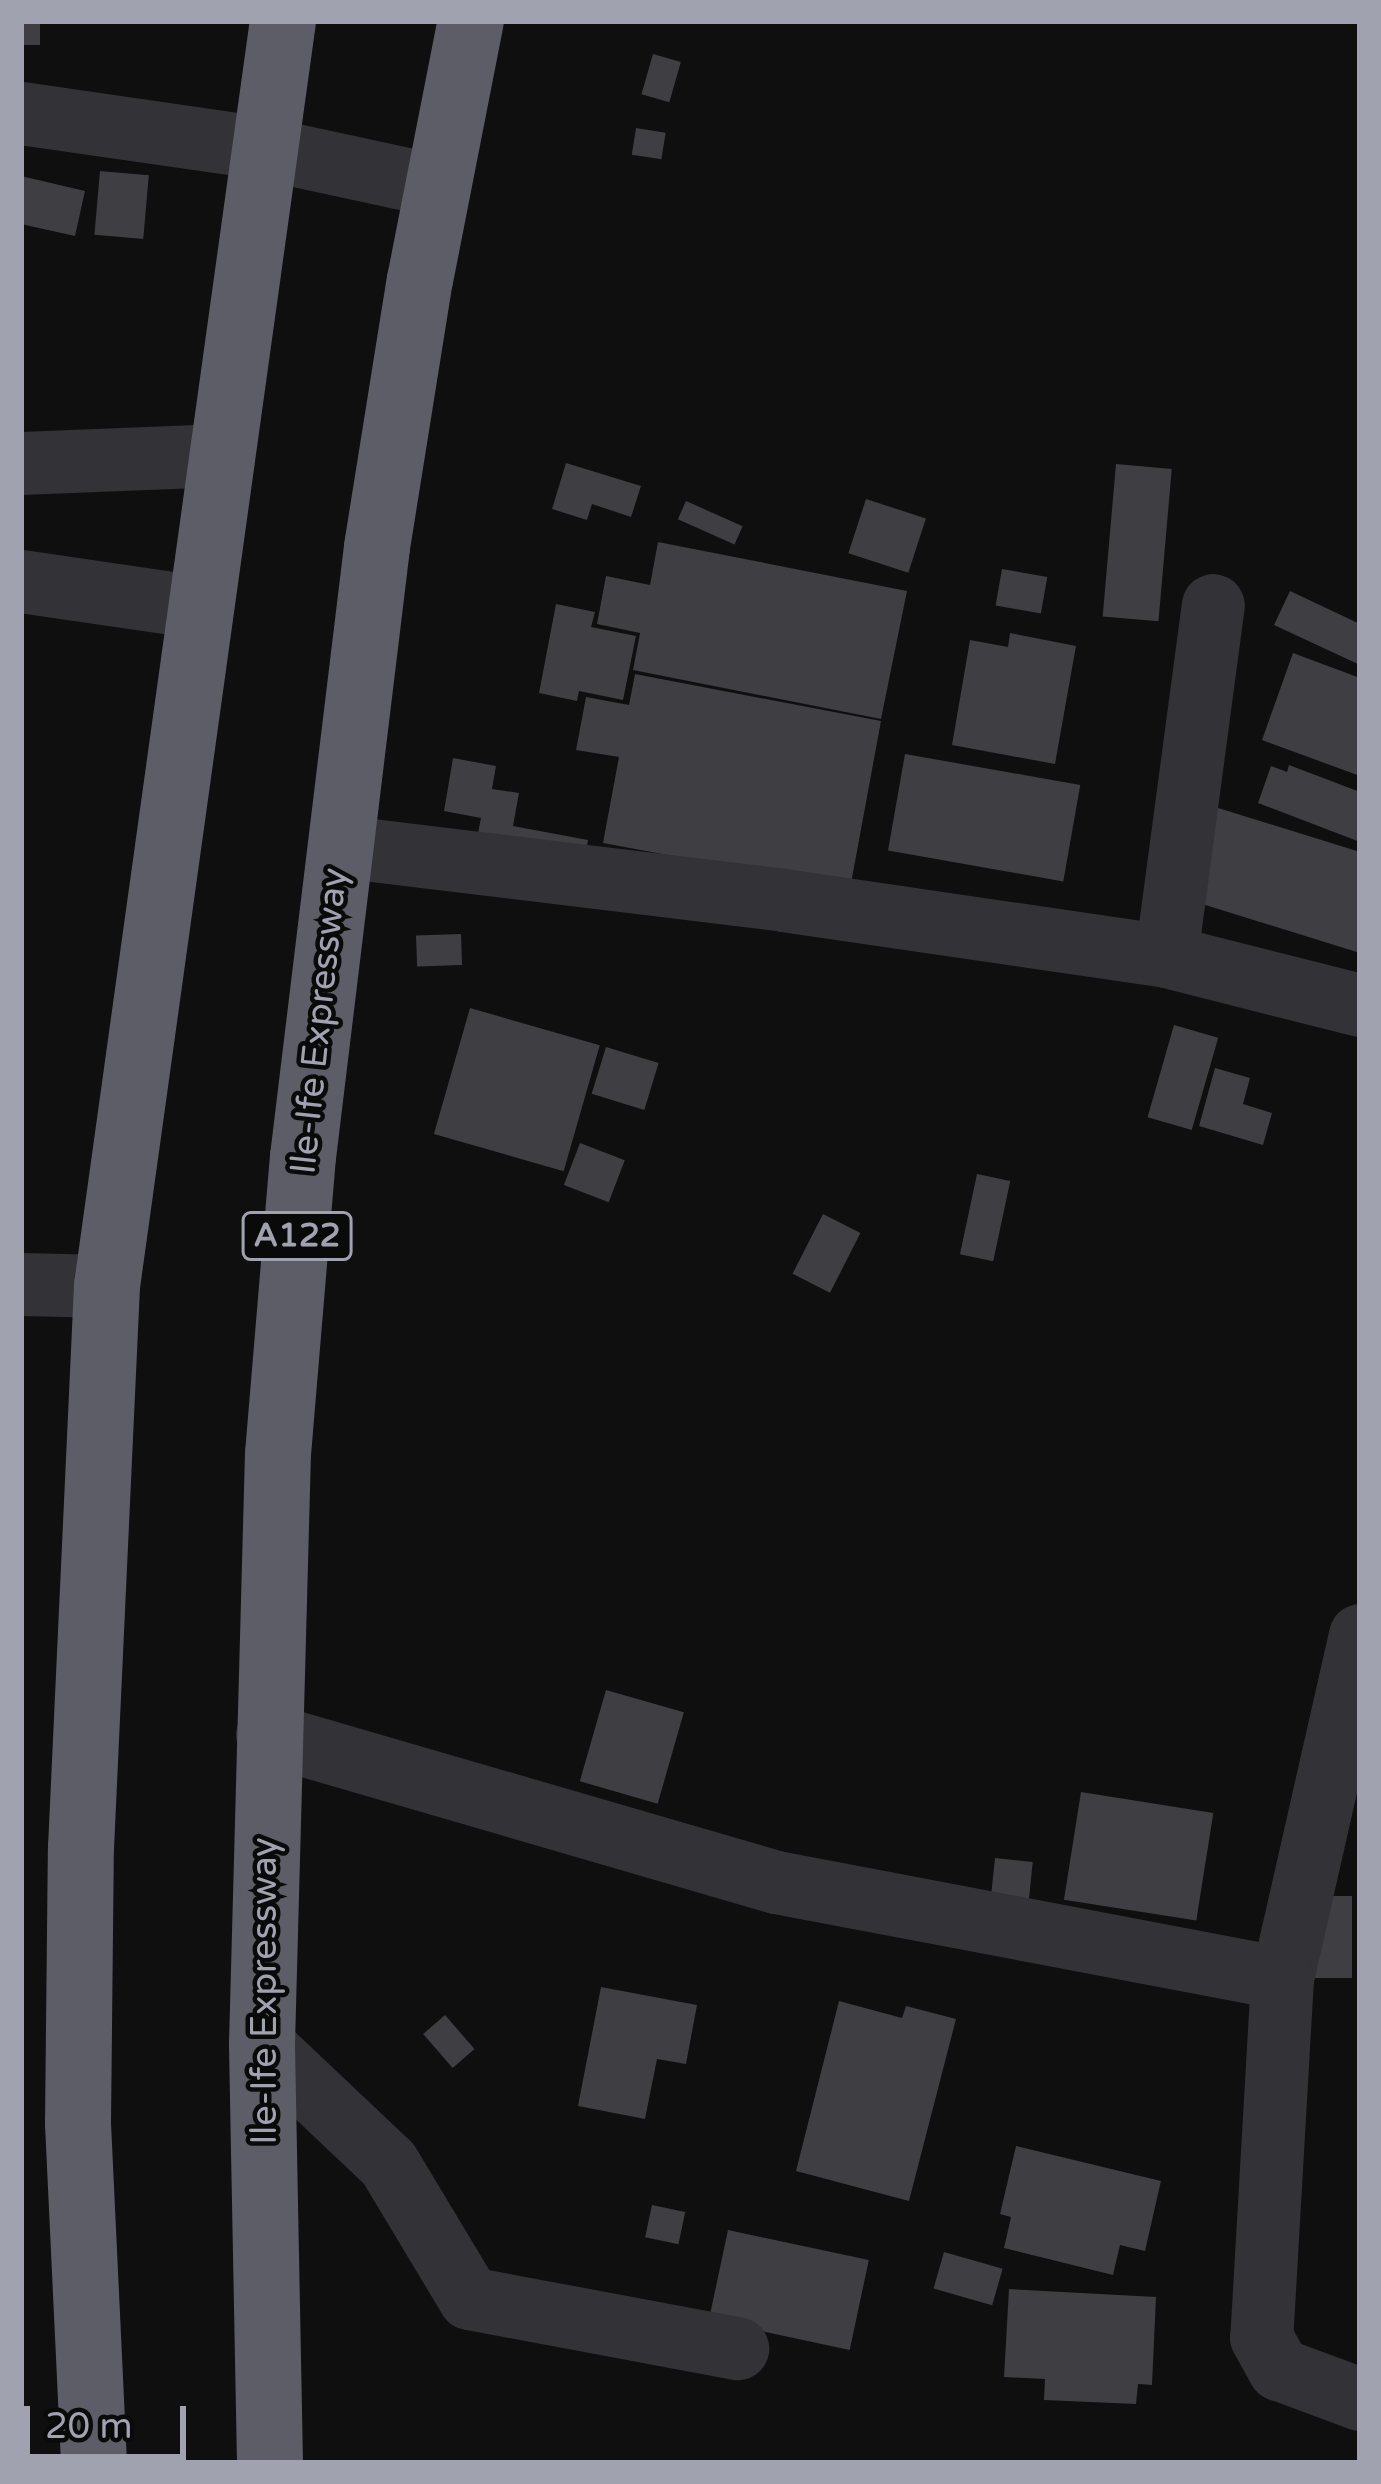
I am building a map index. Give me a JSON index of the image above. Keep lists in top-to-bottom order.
{
  "streets": {
    "highway": ["Ile-Ife Expressway", "A122"]
  },
  "scale_bar": "20 m"
}
